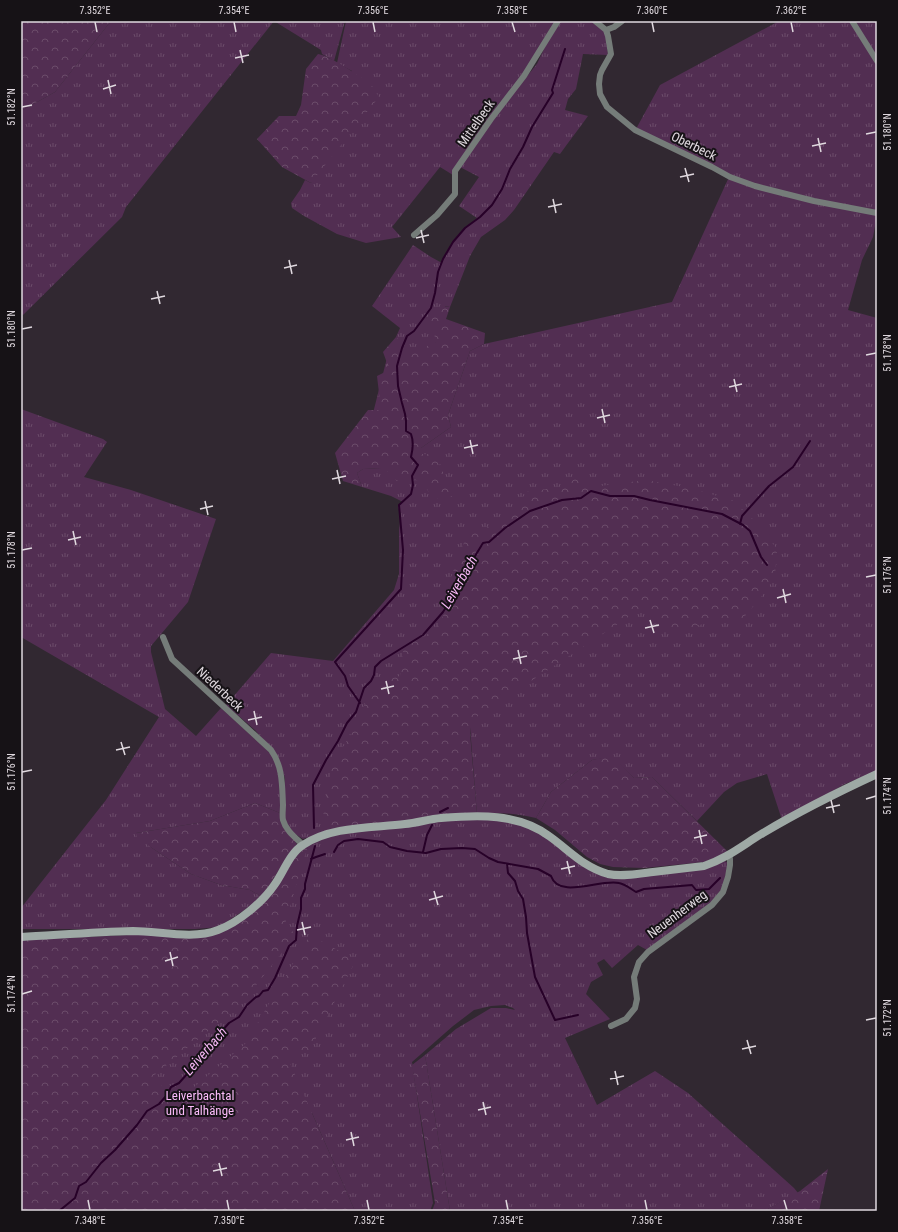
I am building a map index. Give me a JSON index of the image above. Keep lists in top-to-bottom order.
{
  "streets": {
    "street": [
      "Mittelbeck",
      "Oberbeck",
      "Niederbeck",
      "Neuenherweg"
    ]
  },
  "water": ["Leiverbach"],
  "parks": ["Leiverbachtal und Talhänge"],
  "coordinates": [
    "7.352°E",
    "7.354°E",
    "7.356°E",
    "7.358°E",
    "7.360°E",
    "7.362°E",
    "51.182°N",
    "51.180°N",
    "51.178°N",
    "51.176°N",
    "51.174°N",
    "51.172°N",
    "7.348°E",
    "7.350°E"
  ]
}
